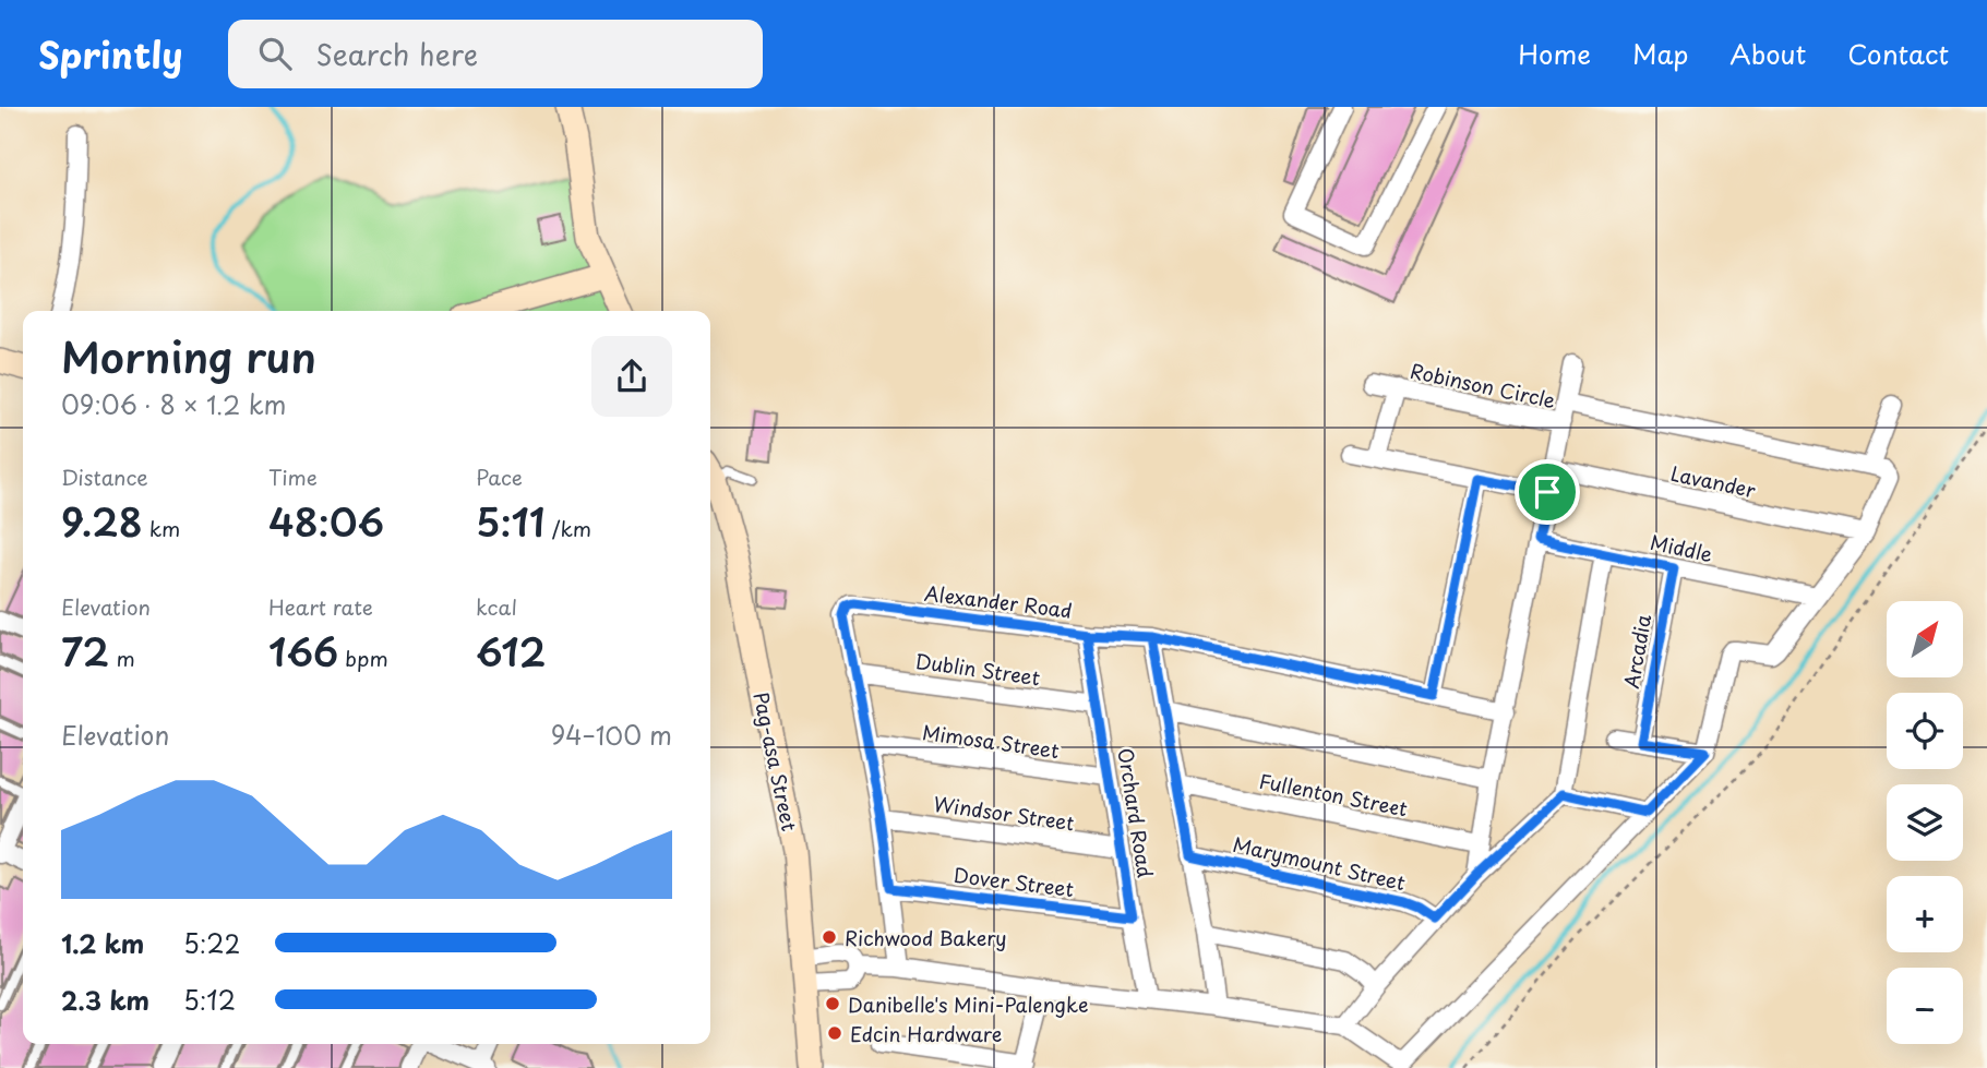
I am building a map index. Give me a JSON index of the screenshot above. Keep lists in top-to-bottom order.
{
  "streets": {
    "street": [
      "Robinson Circle",
      "Lavander",
      "Middle",
      "Alexander Road",
      "Arcadia",
      "Dublin Street",
      "Mimosa Street",
      "Pag-asa Street",
      "Fullenton Street",
      "Windsor Street",
      "Orchard Road",
      "Marymount Street",
      "Dover Street"
    ]
  },
  "crossings": [
    ["Middle", "Arcadia"],
    ["Alexander Road", "Dublin Street"],
    ["Alexander Road", "Mimosa Street"],
    ["Alexander Road", "Windsor Street"],
    ["Alexander Road", "Orchard Road"],
    ["Alexander Road", "Dover Street"],
    ["Dublin Street", "Orchard Road"],
    ["Mimosa Street", "Orchard Road"],
    ["Windsor Street", "Orchard Road"],
    ["Orchard Road", "Dover Street"]
  ],
  "places": ["Richwood Bakery", "Danibelle's Mini-Palengke", "Edcin Hardware"],
  "north": "top right",
  "page": {
    "header": "Sprintly",
    "search": "Search here",
    "nav": [
      "Home",
      "Map",
      "About",
      "Contact"
    ],
    "heading": ["Morning run", "09:06 · 8 × 1.2 km"],
    "stats": [
      ["Distance", "9.28 km"],
      ["Time", "48:06"],
      ["Pace", "5:11 /km"],
      ["Elevation", "72 m"],
      ["Heart rate", "166 bpm"],
      ["kcal", "612"]
    ],
    "map_buttons": ["+", "−"],
    "chart": ["Elevation", "94–100 m"],
    "list": [
      {
        "name": "1.2 km",
        "note": "5:22"
      },
      {
        "name": "2.3 km",
        "note": "5:12"
      }
    ]
  }
}
